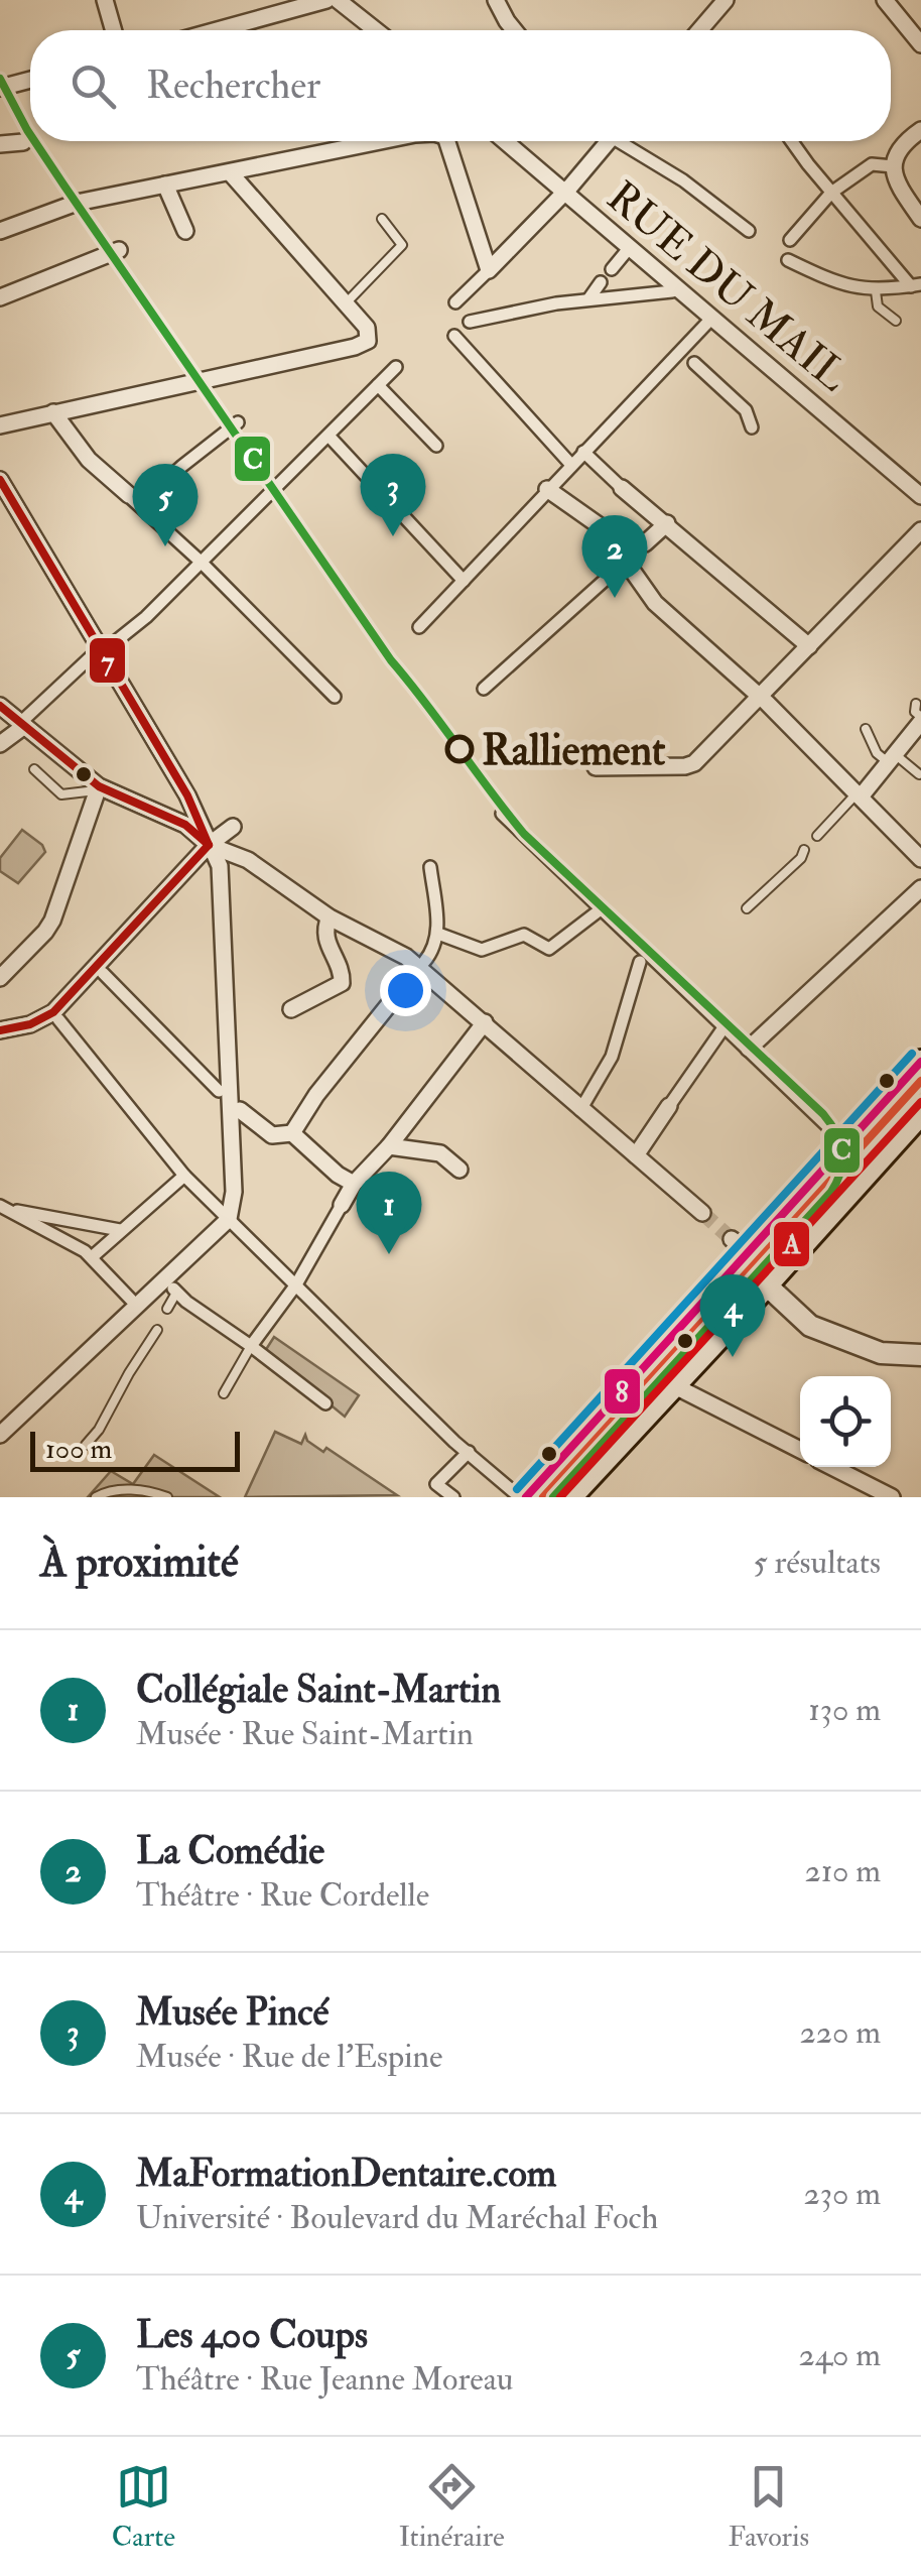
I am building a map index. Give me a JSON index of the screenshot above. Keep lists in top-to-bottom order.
{
  "streets": {
    "street": ["RUE DU MAIL"]
  },
  "places": ["Ralliement"],
  "lines": [
    "transit line C",
    "transit line 7",
    "transit line 4",
    "transit line 8",
    "transit line A"
  ],
  "scale_bar": "100 m",
  "page": {
    "search": "Rechercher",
    "pins": [
      "3",
      "5",
      "2",
      "1",
      "4"
    ],
    "scale": "100 m",
    "heading": ["À proximité", "5 résultats"],
    "list": [
      {
        "mark": "1",
        "name": "Collégiale Saint-Martin",
        "note": "Musée · Rue Saint-Martin",
        "value": "130 m"
      },
      {
        "mark": "2",
        "name": "La Comédie",
        "note": "Théâtre · Rue Cordelle",
        "value": "210 m"
      },
      {
        "mark": "3",
        "name": "Musée Pincé",
        "note": "Musée · Rue de l'Espine",
        "value": "220 m"
      },
      {
        "mark": "4",
        "name": "MaFormationDentaire.com",
        "note": "Université · Boulevard du Maréchal Foch",
        "value": "230 m"
      },
      {
        "mark": "5",
        "name": "Les 400 Coups",
        "note": "Théâtre · Rue Jeanne Moreau",
        "value": "240 m"
      }
    ],
    "nav": ["Carte", "Itinéraire", "Favoris"]
  }
}
